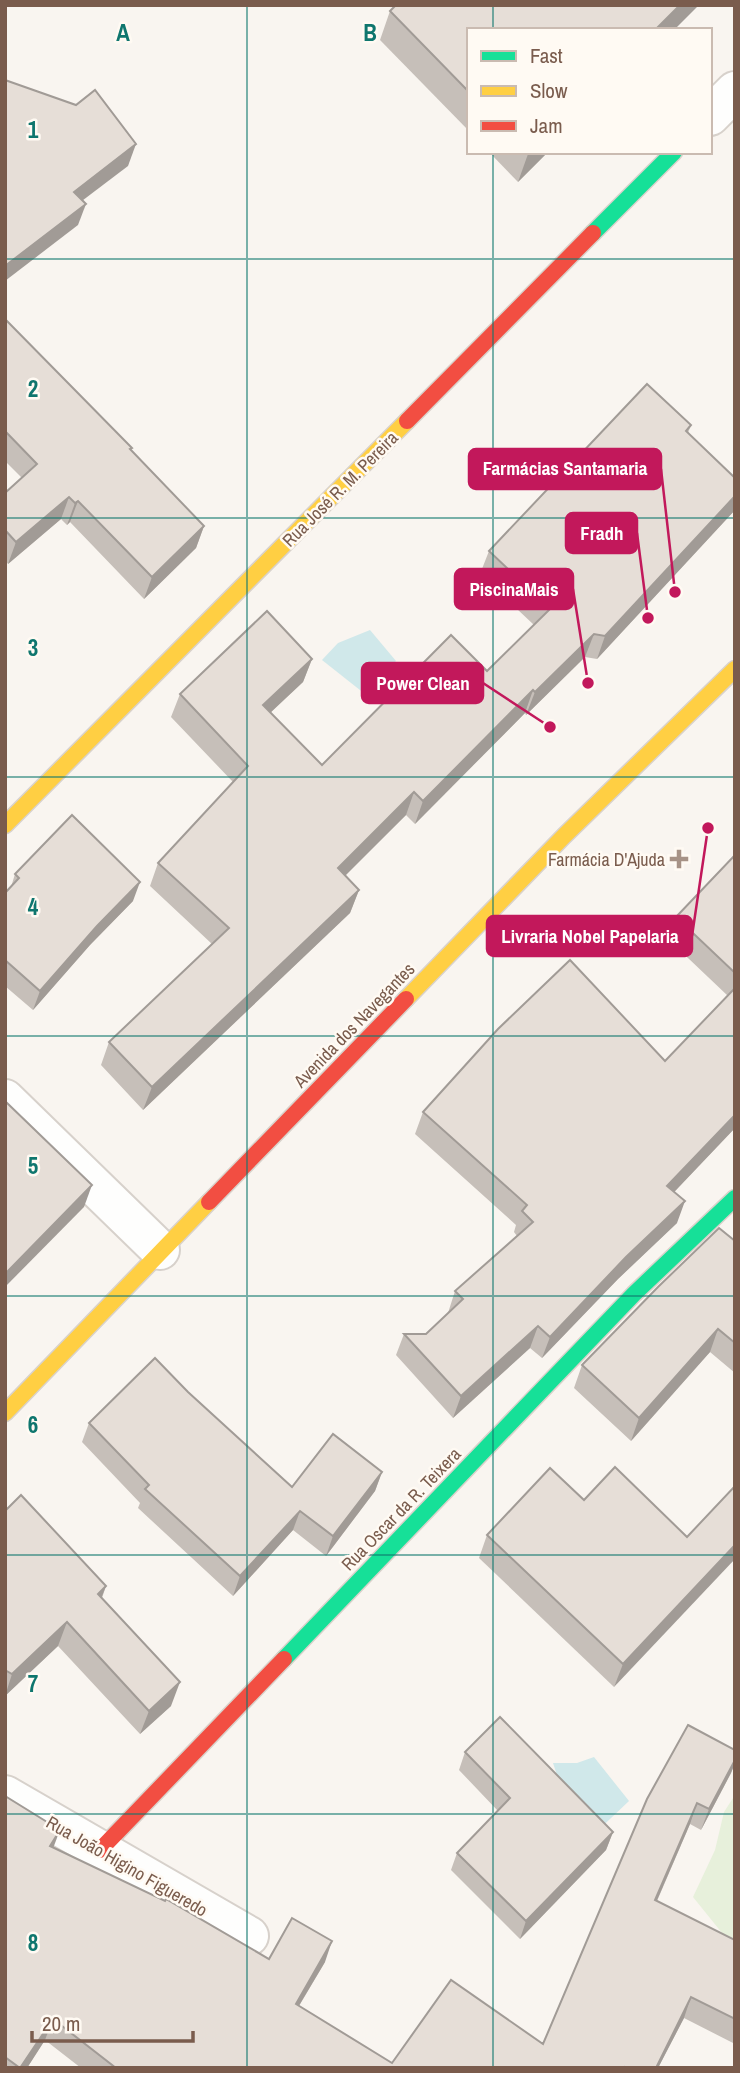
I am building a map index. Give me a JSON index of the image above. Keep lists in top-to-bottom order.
{
  "streets": {
    "street": [
      "Rua José R. M. Pereira",
      "Avenida dos Navegantes",
      "Rua Oscar da R. Teixera",
      "Rua João Higino Figueredo"
    ]
  },
  "crossings": [
    ["Rua Oscar da R. Teixera", "Rua João Higino Figueredo"]
  ],
  "places": {
    "other": [
      "Farmácias Santamaria",
      "Fradh",
      "PiscinaMais",
      "Power Clean",
      "Livraria Nobel Papelaria"
    ],
    "health": ["Farmácia D'Ajuda"]
  },
  "legend": ["Fast", "Slow", "Jam"],
  "scale_bar": "20 m",
  "grid": {
    "columns": ["A", "B"],
    "rows": [
      "1",
      "2",
      "3",
      "4",
      "5",
      "6",
      "7",
      "8"
    ]
  }
}
